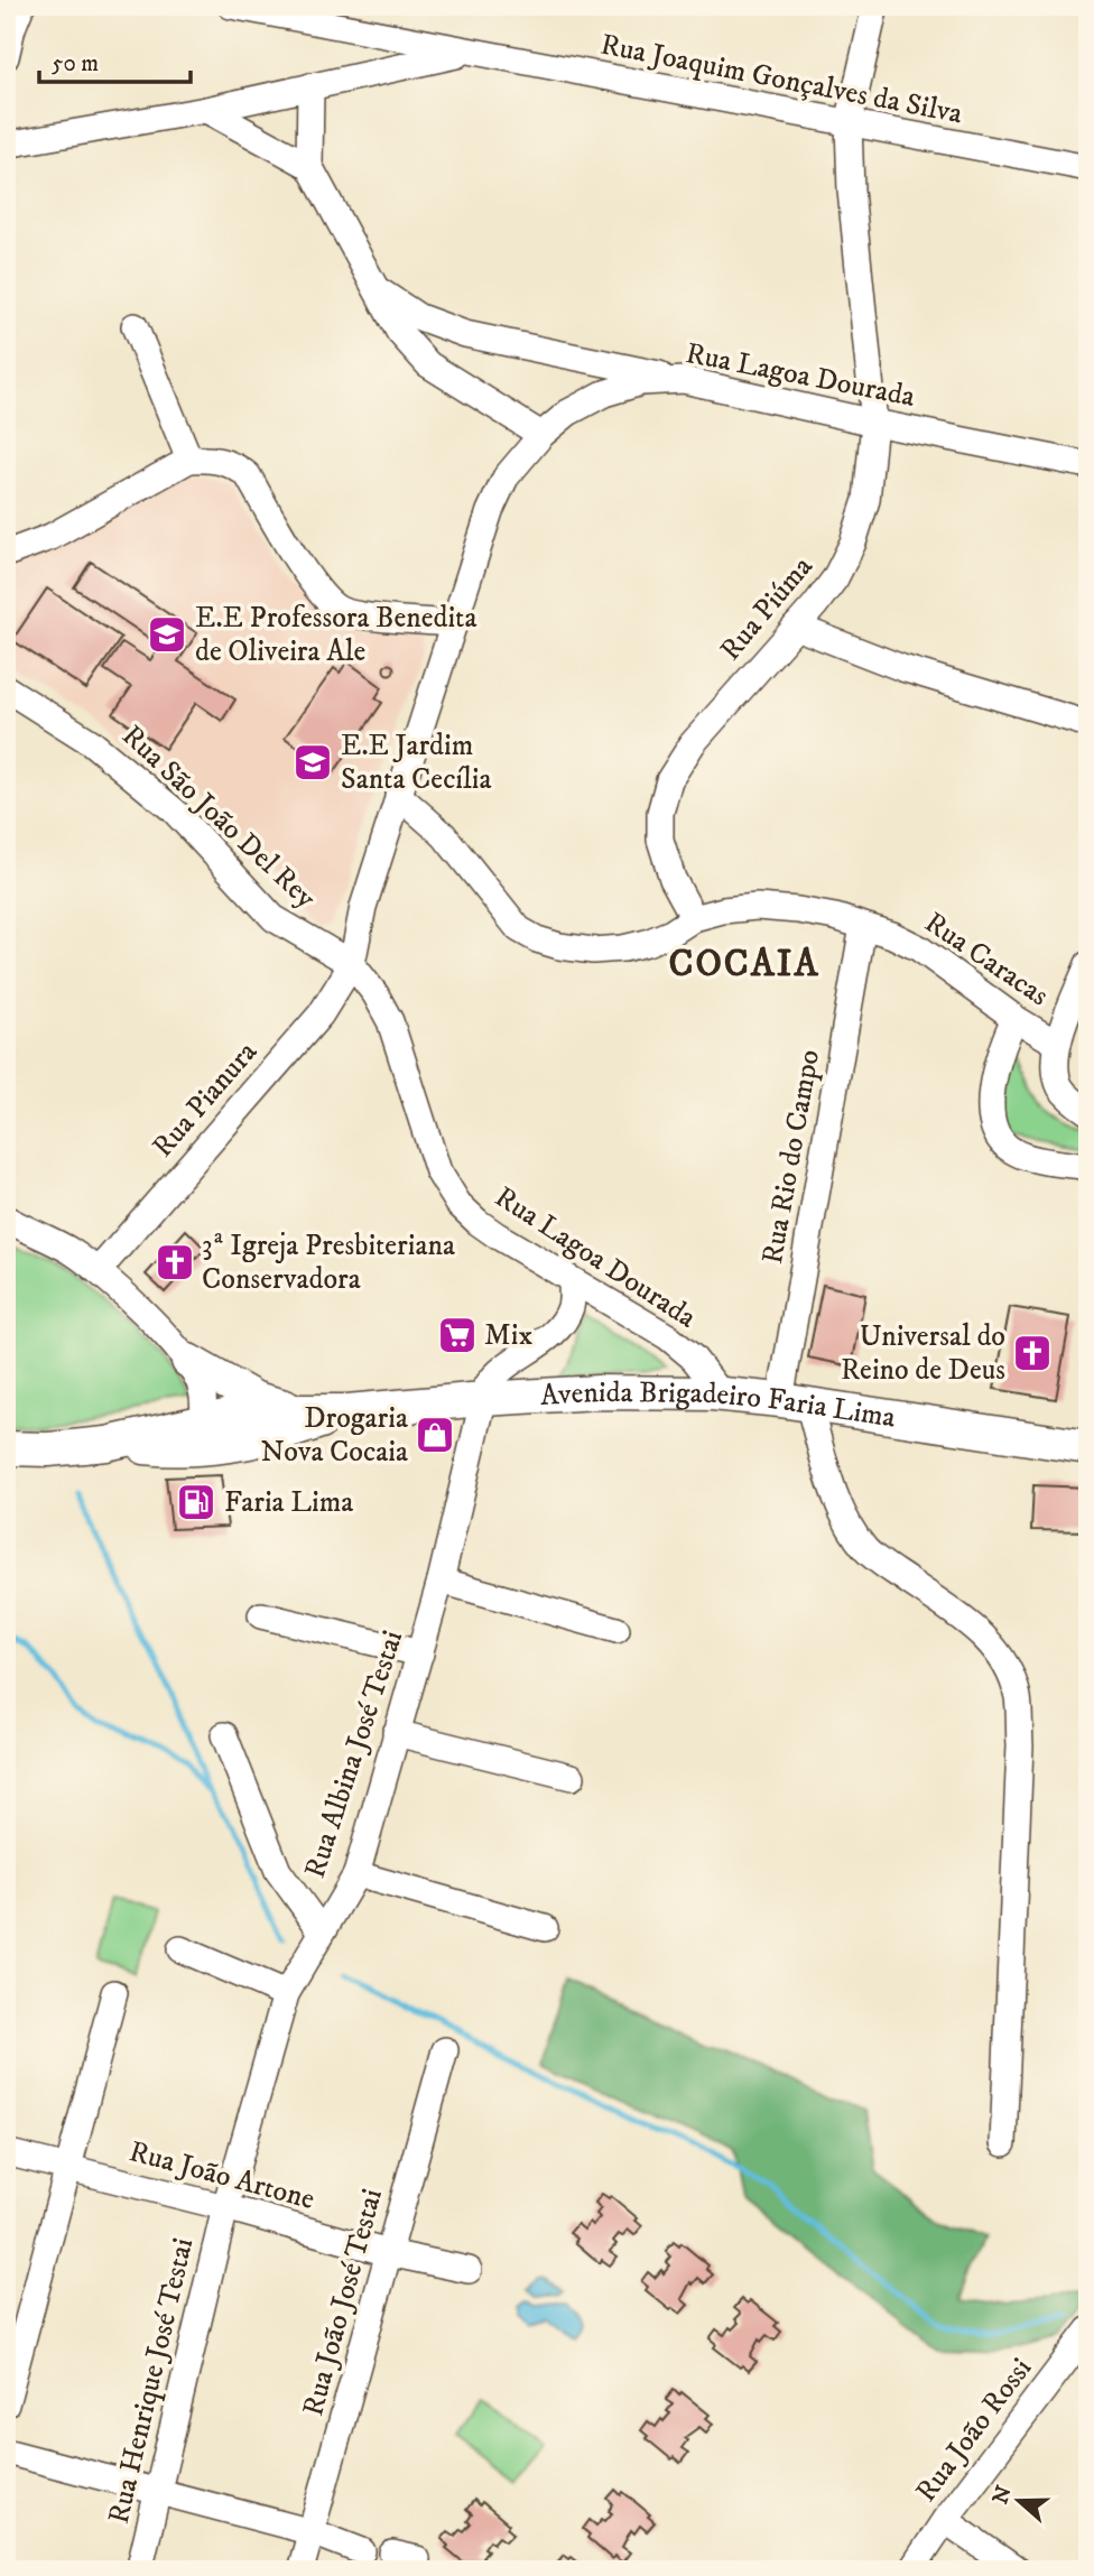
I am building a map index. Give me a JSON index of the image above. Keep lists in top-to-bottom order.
{
  "streets": {
    "main road": ["Avenida Brigadeiro Faria Lima"],
    "street": [
      "Rua Joaquim Gonçalves da Silva",
      "Rua Lagoa Dourada",
      "Rua Piúma",
      "Rua São João Del Rey",
      "Rua Caracas",
      "Rua Pianura",
      "Rua Rio do Campo",
      "Rua Albina José Testai",
      "Rua João Artone",
      "Rua João José Testai",
      "Rua Henrique José Testai",
      "Rua João Rossi"
    ]
  },
  "crossings": [
    ["Rua Joaquim Gonçalves da Silva", "Rua Piúma"],
    ["Rua Lagoa Dourada", "Rua Piúma"],
    ["Rua Lagoa Dourada", "Rua São João Del Rey"],
    ["Rua Lagoa Dourada", "Rua Caracas"],
    ["Rua Lagoa Dourada", "Rua Pianura"],
    ["Rua Lagoa Dourada", "Avenida Brigadeiro Faria Lima"],
    ["Rua Lagoa Dourada", "Rua Albina José Testai"],
    ["Rua Piúma", "Rua Caracas"],
    ["Rua São João Del Rey", "Rua Pianura"],
    ["Rua Caracas", "Rua Rio do Campo"],
    ["Rua Rio do Campo", "Avenida Brigadeiro Faria Lima"],
    ["Avenida Brigadeiro Faria Lima", "Rua Albina José Testai"],
    ["Rua Albina José Testai", "Rua João Artone"],
    ["Rua Albina José Testai", "Rua Henrique José Testai"],
    ["Rua João Artone", "Rua João José Testai"],
    ["Rua João Artone", "Rua Henrique José Testai"]
  ],
  "districts": ["COCAIA"],
  "places": {
    "school or university": ["E.E Professora Benedita de Oliveira Ale", "E.E Jardim Santa Cecília"],
    "church": ["3ª Igreja Presbiteriana Conservadora", "Universal do Reino de Deus"],
    "supermarket": ["Mix"],
    "shop": ["Drogaria Nova Cocaia"],
    "fuel station": ["Faria Lima"]
  },
  "scale_bar": "50 m",
  "north": "left"
}
